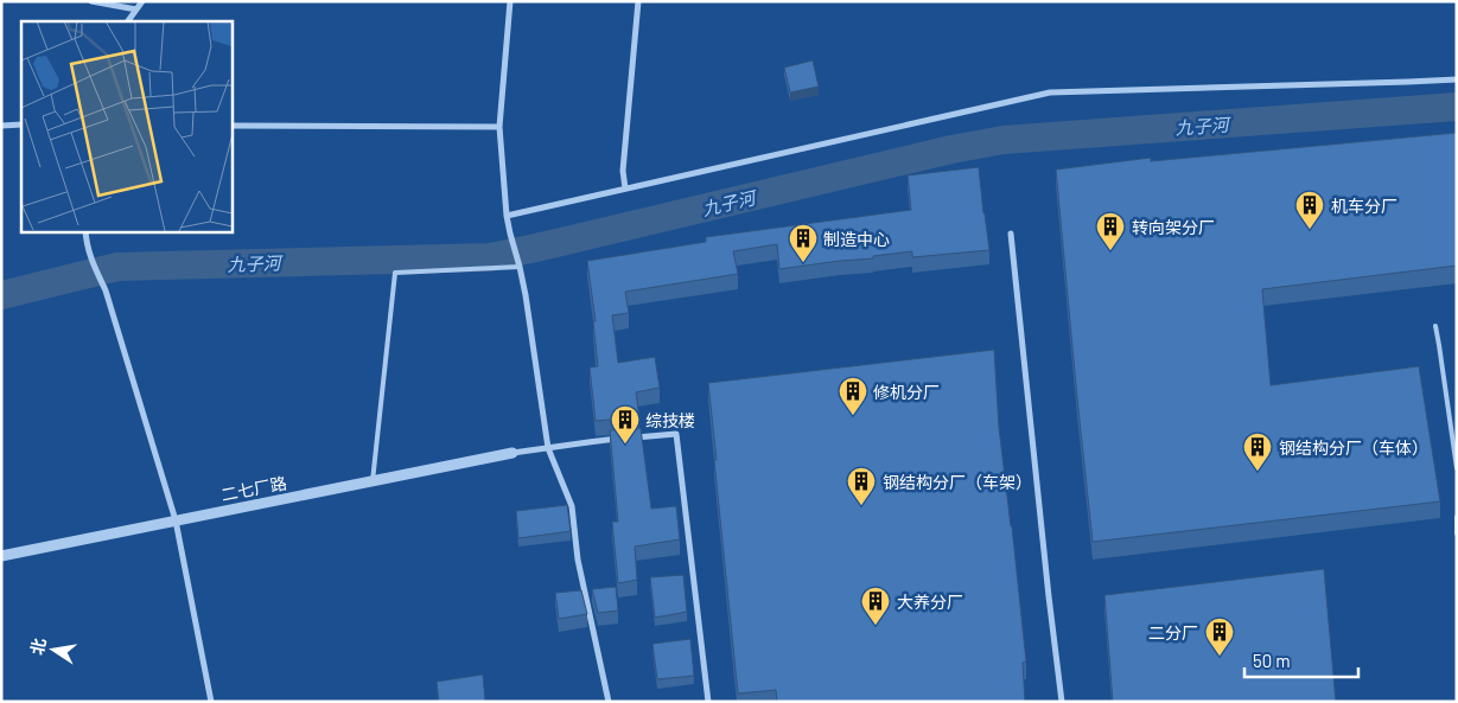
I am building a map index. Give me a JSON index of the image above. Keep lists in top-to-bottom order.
{
  "streets": {
    "street": ["二七厂路"]
  },
  "water": ["九子河"],
  "places": {
    "building": [
      "机车分厂",
      "转向架分厂",
      "制造中心",
      "修机分厂",
      "综技楼",
      "钢结构分厂（车体）",
      "钢结构分厂（车架）",
      "大养分厂",
      "二分厂"
    ]
  },
  "scale_bar": "50 m",
  "north": "left"
}
